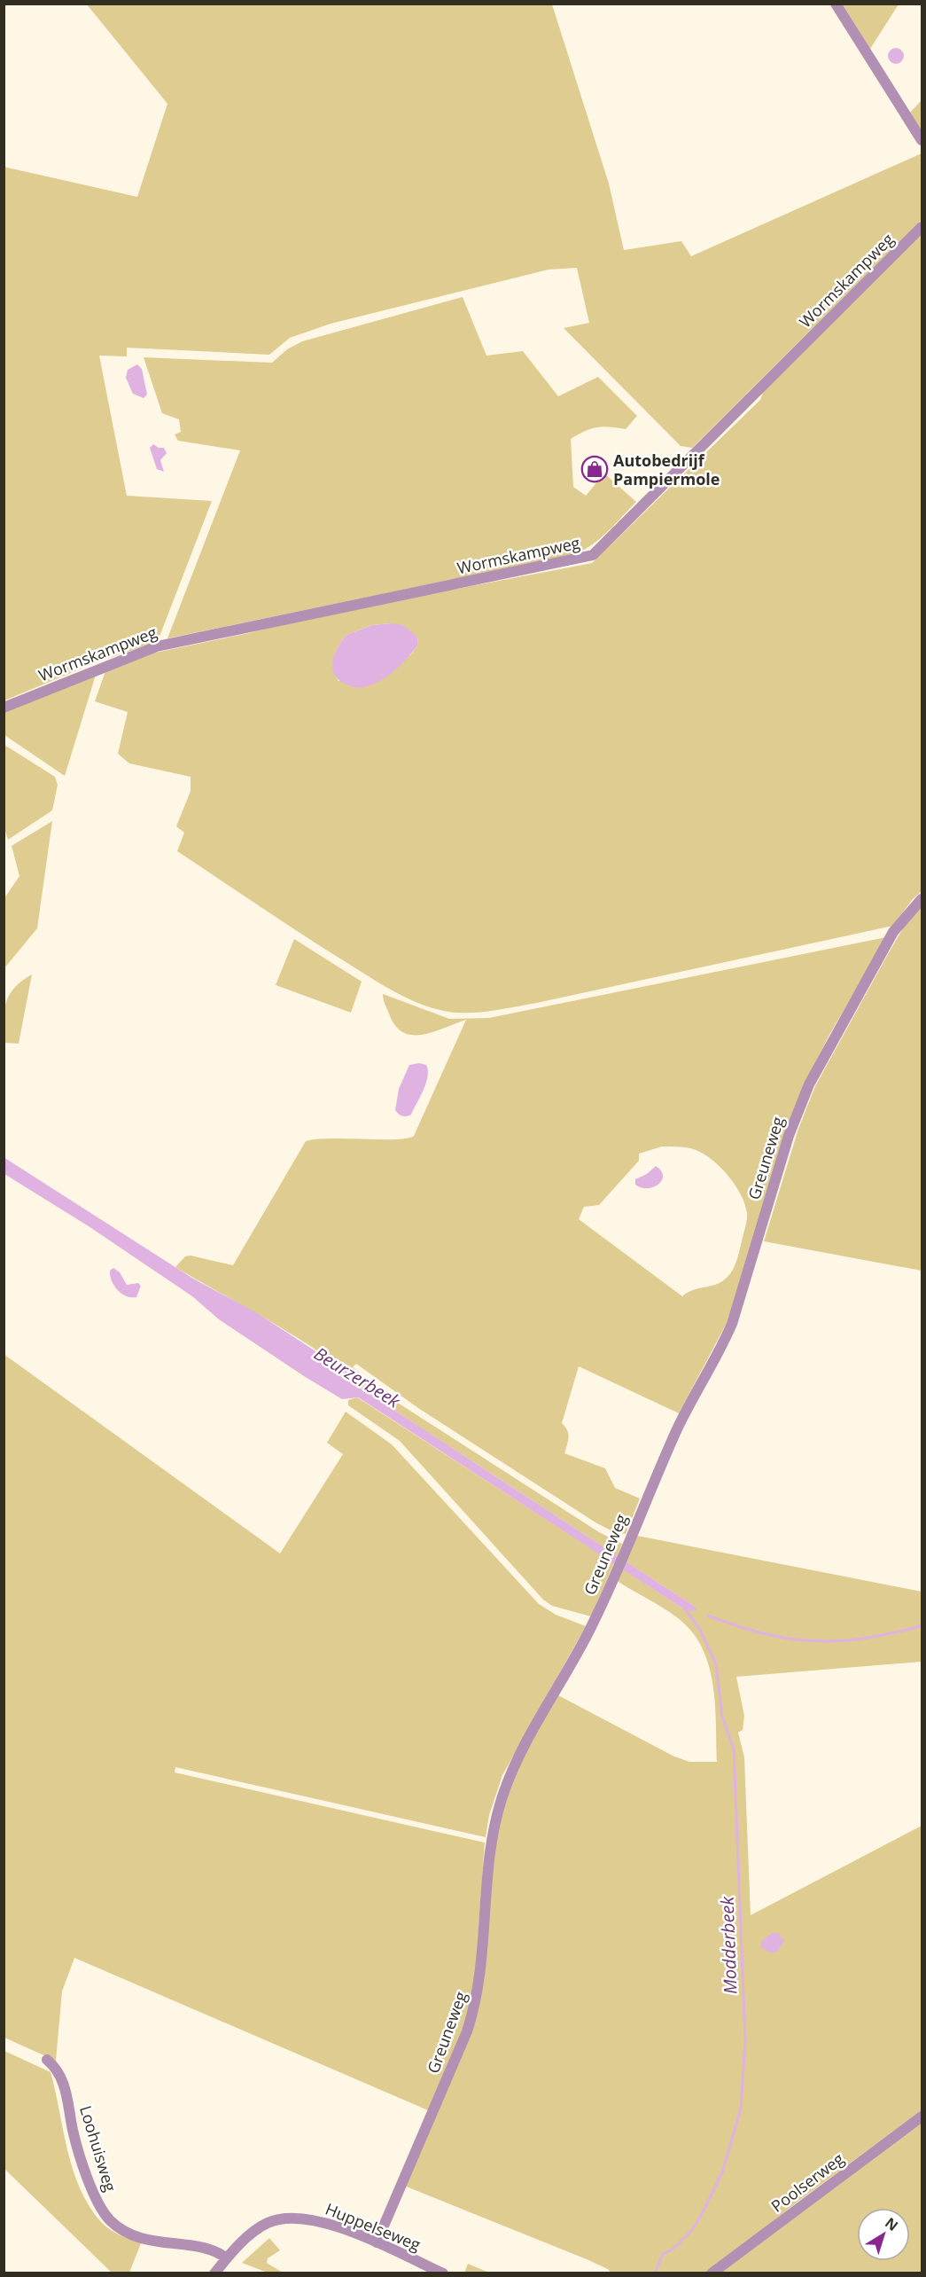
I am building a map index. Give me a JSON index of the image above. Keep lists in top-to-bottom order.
{
  "streets": {
    "street": [
      "Wormskampweg",
      "Greuneweg",
      "Loohuisweg",
      "Poolserweg",
      "Huppelseweg"
    ]
  },
  "crossings": [
    ["Greuneweg", "Huppelseweg"],
    ["Loohuisweg", "Huppelseweg"]
  ],
  "water": ["Beurzerbeek", "Modderbeek"],
  "places": {
    "shop": ["Autobedrijf Pampiermole"]
  },
  "north": "top right"
}
